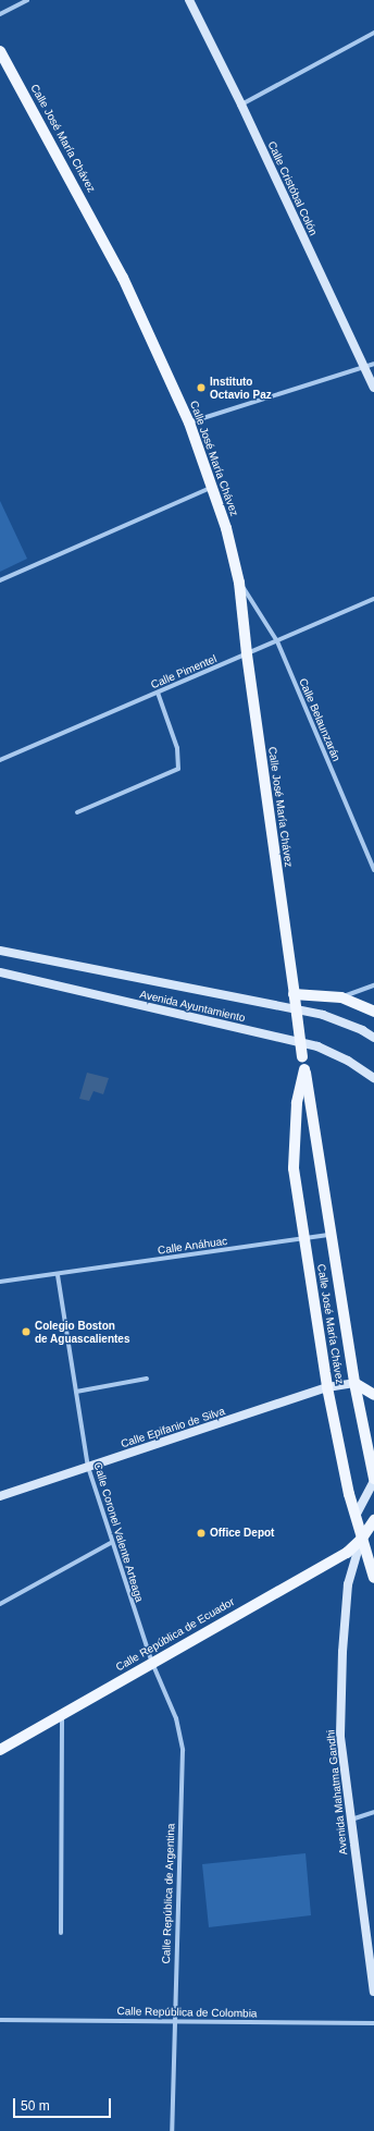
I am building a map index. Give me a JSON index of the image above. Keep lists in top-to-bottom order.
{
  "streets": {
    "main road": [
      "Calle José María Chávez",
      "Calle Cristóbal Colón",
      "Avenida Ayuntamiento",
      "Calle Epifanio de Silva",
      "Calle República de Ecuador",
      "Avenida Mahatma Gandhi"
    ],
    "street": [
      "Calle Pimentel",
      "Calle Belaunzarán",
      "Calle Anáhuac",
      "Calle Coronel Valente Arteaga",
      "Calle República de Argentina",
      "Calle República de Colombia"
    ]
  },
  "crossings": [
    ["Calle José María Chávez", "Calle Pimentel"],
    ["Calle José María Chávez", "Calle Belaunzarán"],
    ["Calle José María Chávez", "Calle Anáhuac"],
    ["Calle José María Chávez", "Calle Epifanio de Silva"],
    ["Calle José María Chávez", "Calle República de Ecuador"],
    ["Calle José María Chávez", "Avenida Mahatma Gandhi"],
    ["Calle Pimentel", "Calle Belaunzarán"],
    ["Calle Anáhuac", "Calle Coronel Valente Arteaga"],
    ["Calle Epifanio de Silva", "Calle Coronel Valente Arteaga"],
    ["Calle Coronel Valente Arteaga", "Calle República de Ecuador"],
    ["Calle Coronel Valente Arteaga", "Calle República de Argentina"],
    ["Calle República de Ecuador", "Avenida Mahatma Gandhi"],
    ["Calle República de Ecuador", "Calle República de Argentina"],
    ["Calle República de Argentina", "Calle República de Colombia"]
  ],
  "places": ["Instituto Octavio Paz", "Colegio Boston de Aguascalientes", "Office Depot"],
  "scale_bar": "50 m"
}
